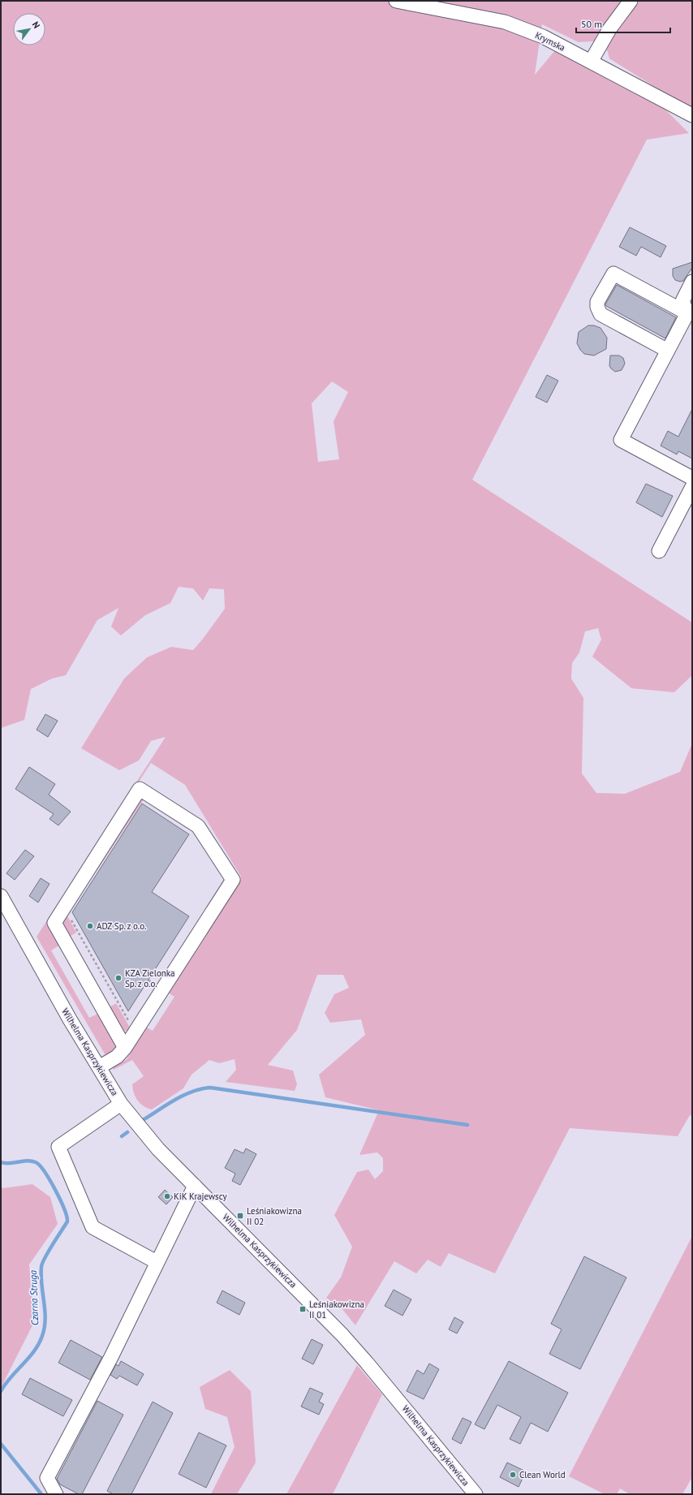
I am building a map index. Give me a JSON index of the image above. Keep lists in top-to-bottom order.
{
  "streets": {
    "street": ["Krymska", "Wilhelma Kasprzykiewicza"]
  },
  "water": ["Czarna Struga"],
  "places": {
    "other": [
      "ADZ Sp. z o.o.",
      "KZA Zielonka Sp. z o.o.",
      "KiK Krajewscy",
      "Clean World"
    ],
    "transit": ["Leśniakowizna II 02", "Leśniakowizna II 01"]
  },
  "scale_bar": "50 m",
  "north": "top right"
}
